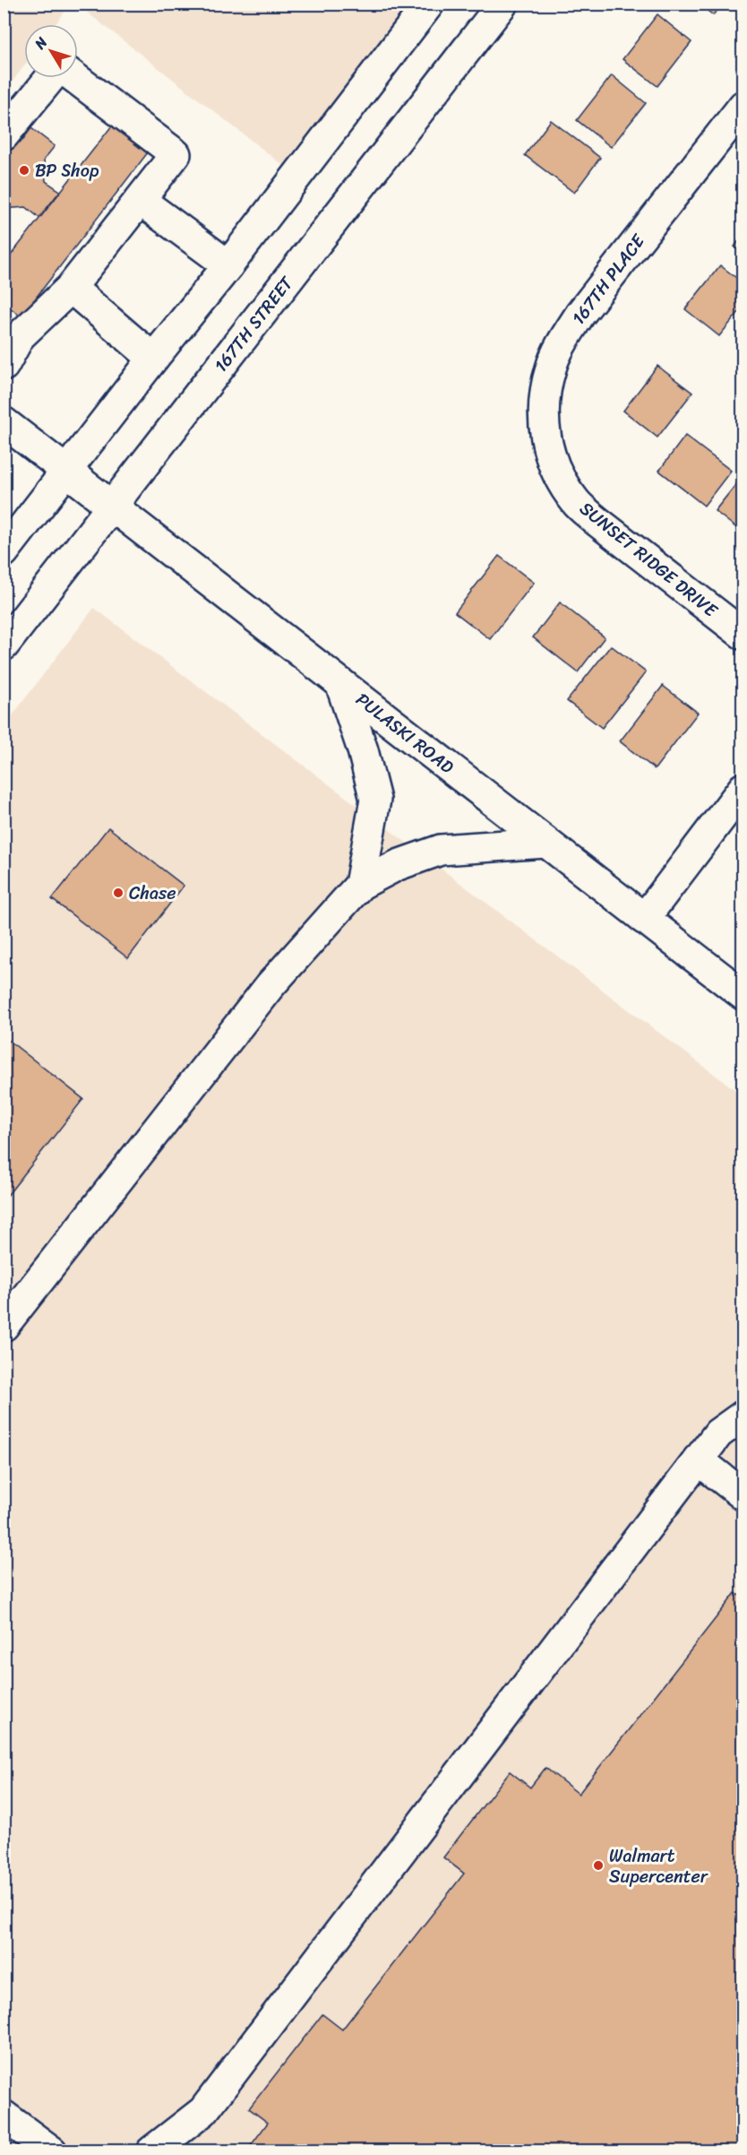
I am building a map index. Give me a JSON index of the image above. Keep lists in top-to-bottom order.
{
  "streets": {
    "main road": [
      "167TH PLACE",
      "167TH STREET",
      "SUNSET RIDGE DRIVE",
      "PULASKI ROAD"
    ]
  },
  "crossings": [
    ["167TH PLACE", "SUNSET RIDGE DRIVE"],
    ["167TH STREET", "PULASKI ROAD"]
  ],
  "places": ["BP Shop", "Chase", "Walmart Supercenter"],
  "north": "top left"
}
